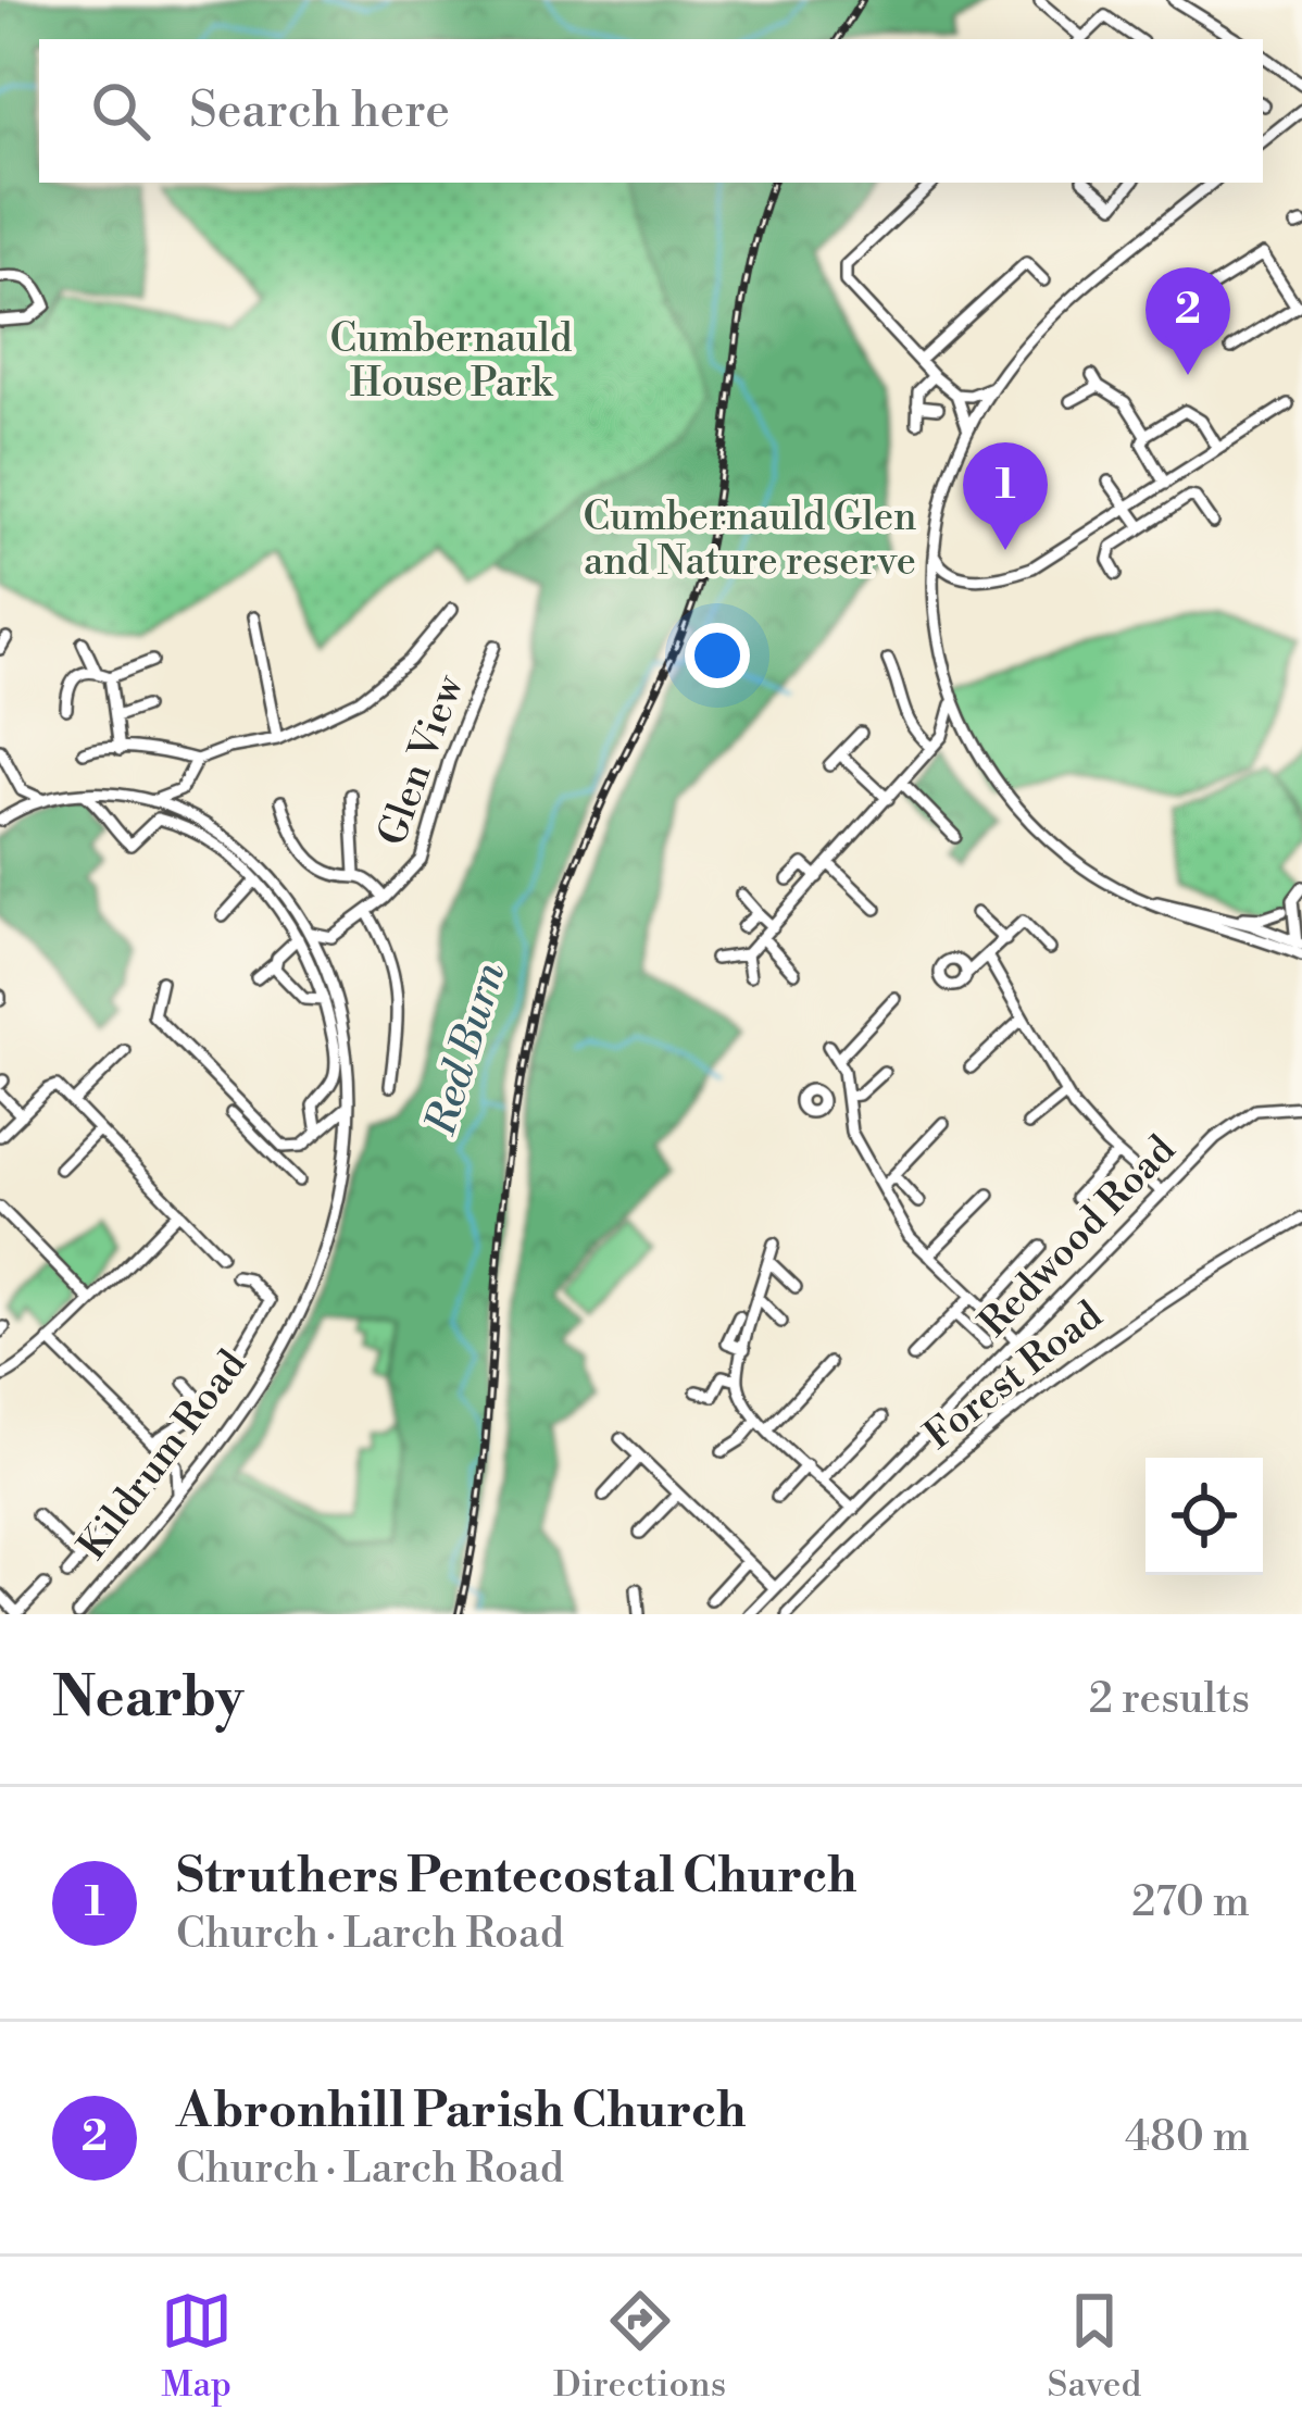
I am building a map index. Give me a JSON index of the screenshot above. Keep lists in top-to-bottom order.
{
  "streets": {
    "street": [
      "Glen View",
      "Redwood Road",
      "Forest Road",
      "Kildrum Road"
    ]
  },
  "water": ["Red Burn"],
  "parks": ["Cumbernauld House Park", "Cumbernauld Glen and Nature reserve"],
  "page": {
    "search": "Search here",
    "pins": ["2", "1"],
    "heading": ["Nearby", "2 results"],
    "list": [
      {
        "mark": "1",
        "name": "Struthers Pentecostal Church",
        "note": "Church · Larch Road",
        "value": "270 m"
      },
      {
        "mark": "2",
        "name": "Abronhill Parish Church",
        "note": "Church · Larch Road",
        "value": "480 m"
      }
    ],
    "nav": ["Map", "Directions", "Saved"]
  }
}
